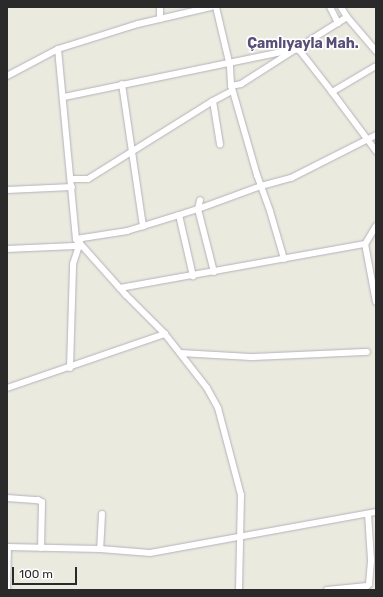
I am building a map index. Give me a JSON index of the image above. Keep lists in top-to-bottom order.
{
  "districts": ["Çamlıyayla Mah."],
  "scale_bar": "100 m"
}
